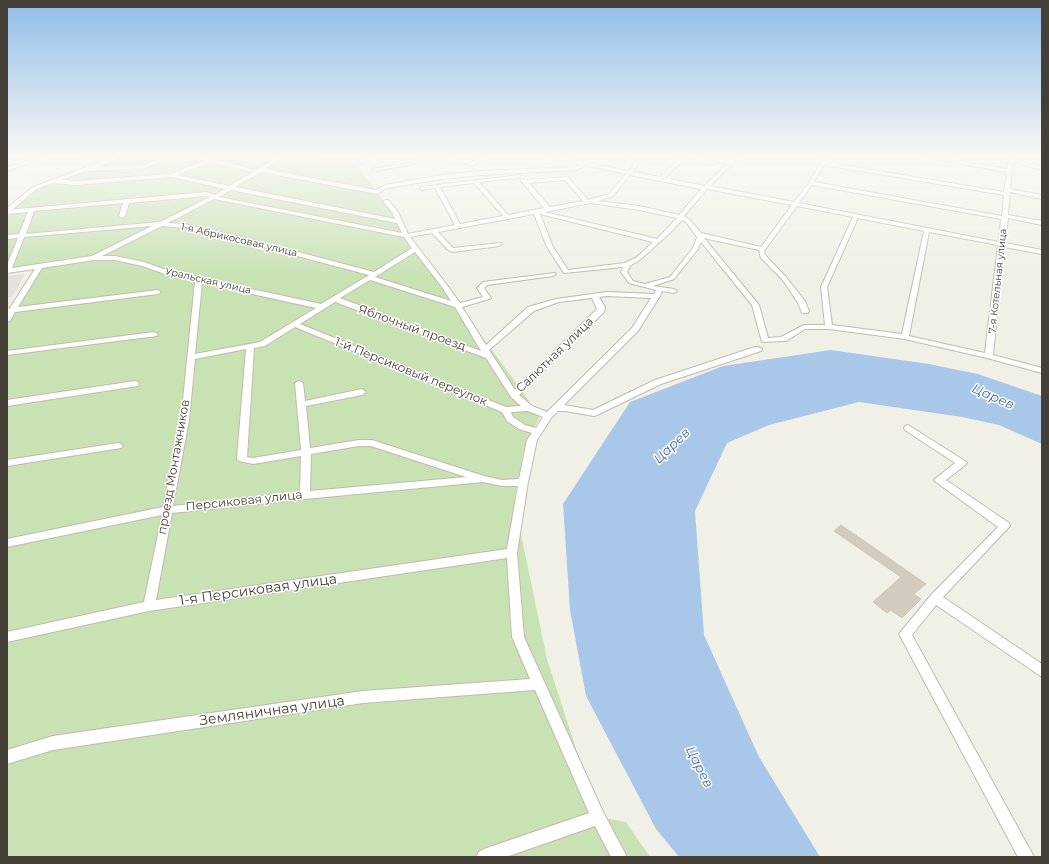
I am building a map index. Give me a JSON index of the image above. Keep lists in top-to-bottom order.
{
  "streets": {
    "street": [
      "1-я Абрикосовая улица",
      "Уральская улица",
      "7-я Котельная улица",
      "Яблочный проезд",
      "Салютная улица",
      "1-й Персиковый переулок",
      "проезд Монтажников",
      "Персиковая улица",
      "1-я Персиковая улица",
      "Земляничная улица"
    ]
  },
  "crossings": [
    ["Уральская улица", "проезд Монтажников"],
    ["проезд Монтажников", "Персиковая улица"],
    ["проезд Монтажников", "1-я Персиковая улица"]
  ],
  "water": ["Царев"]
}
